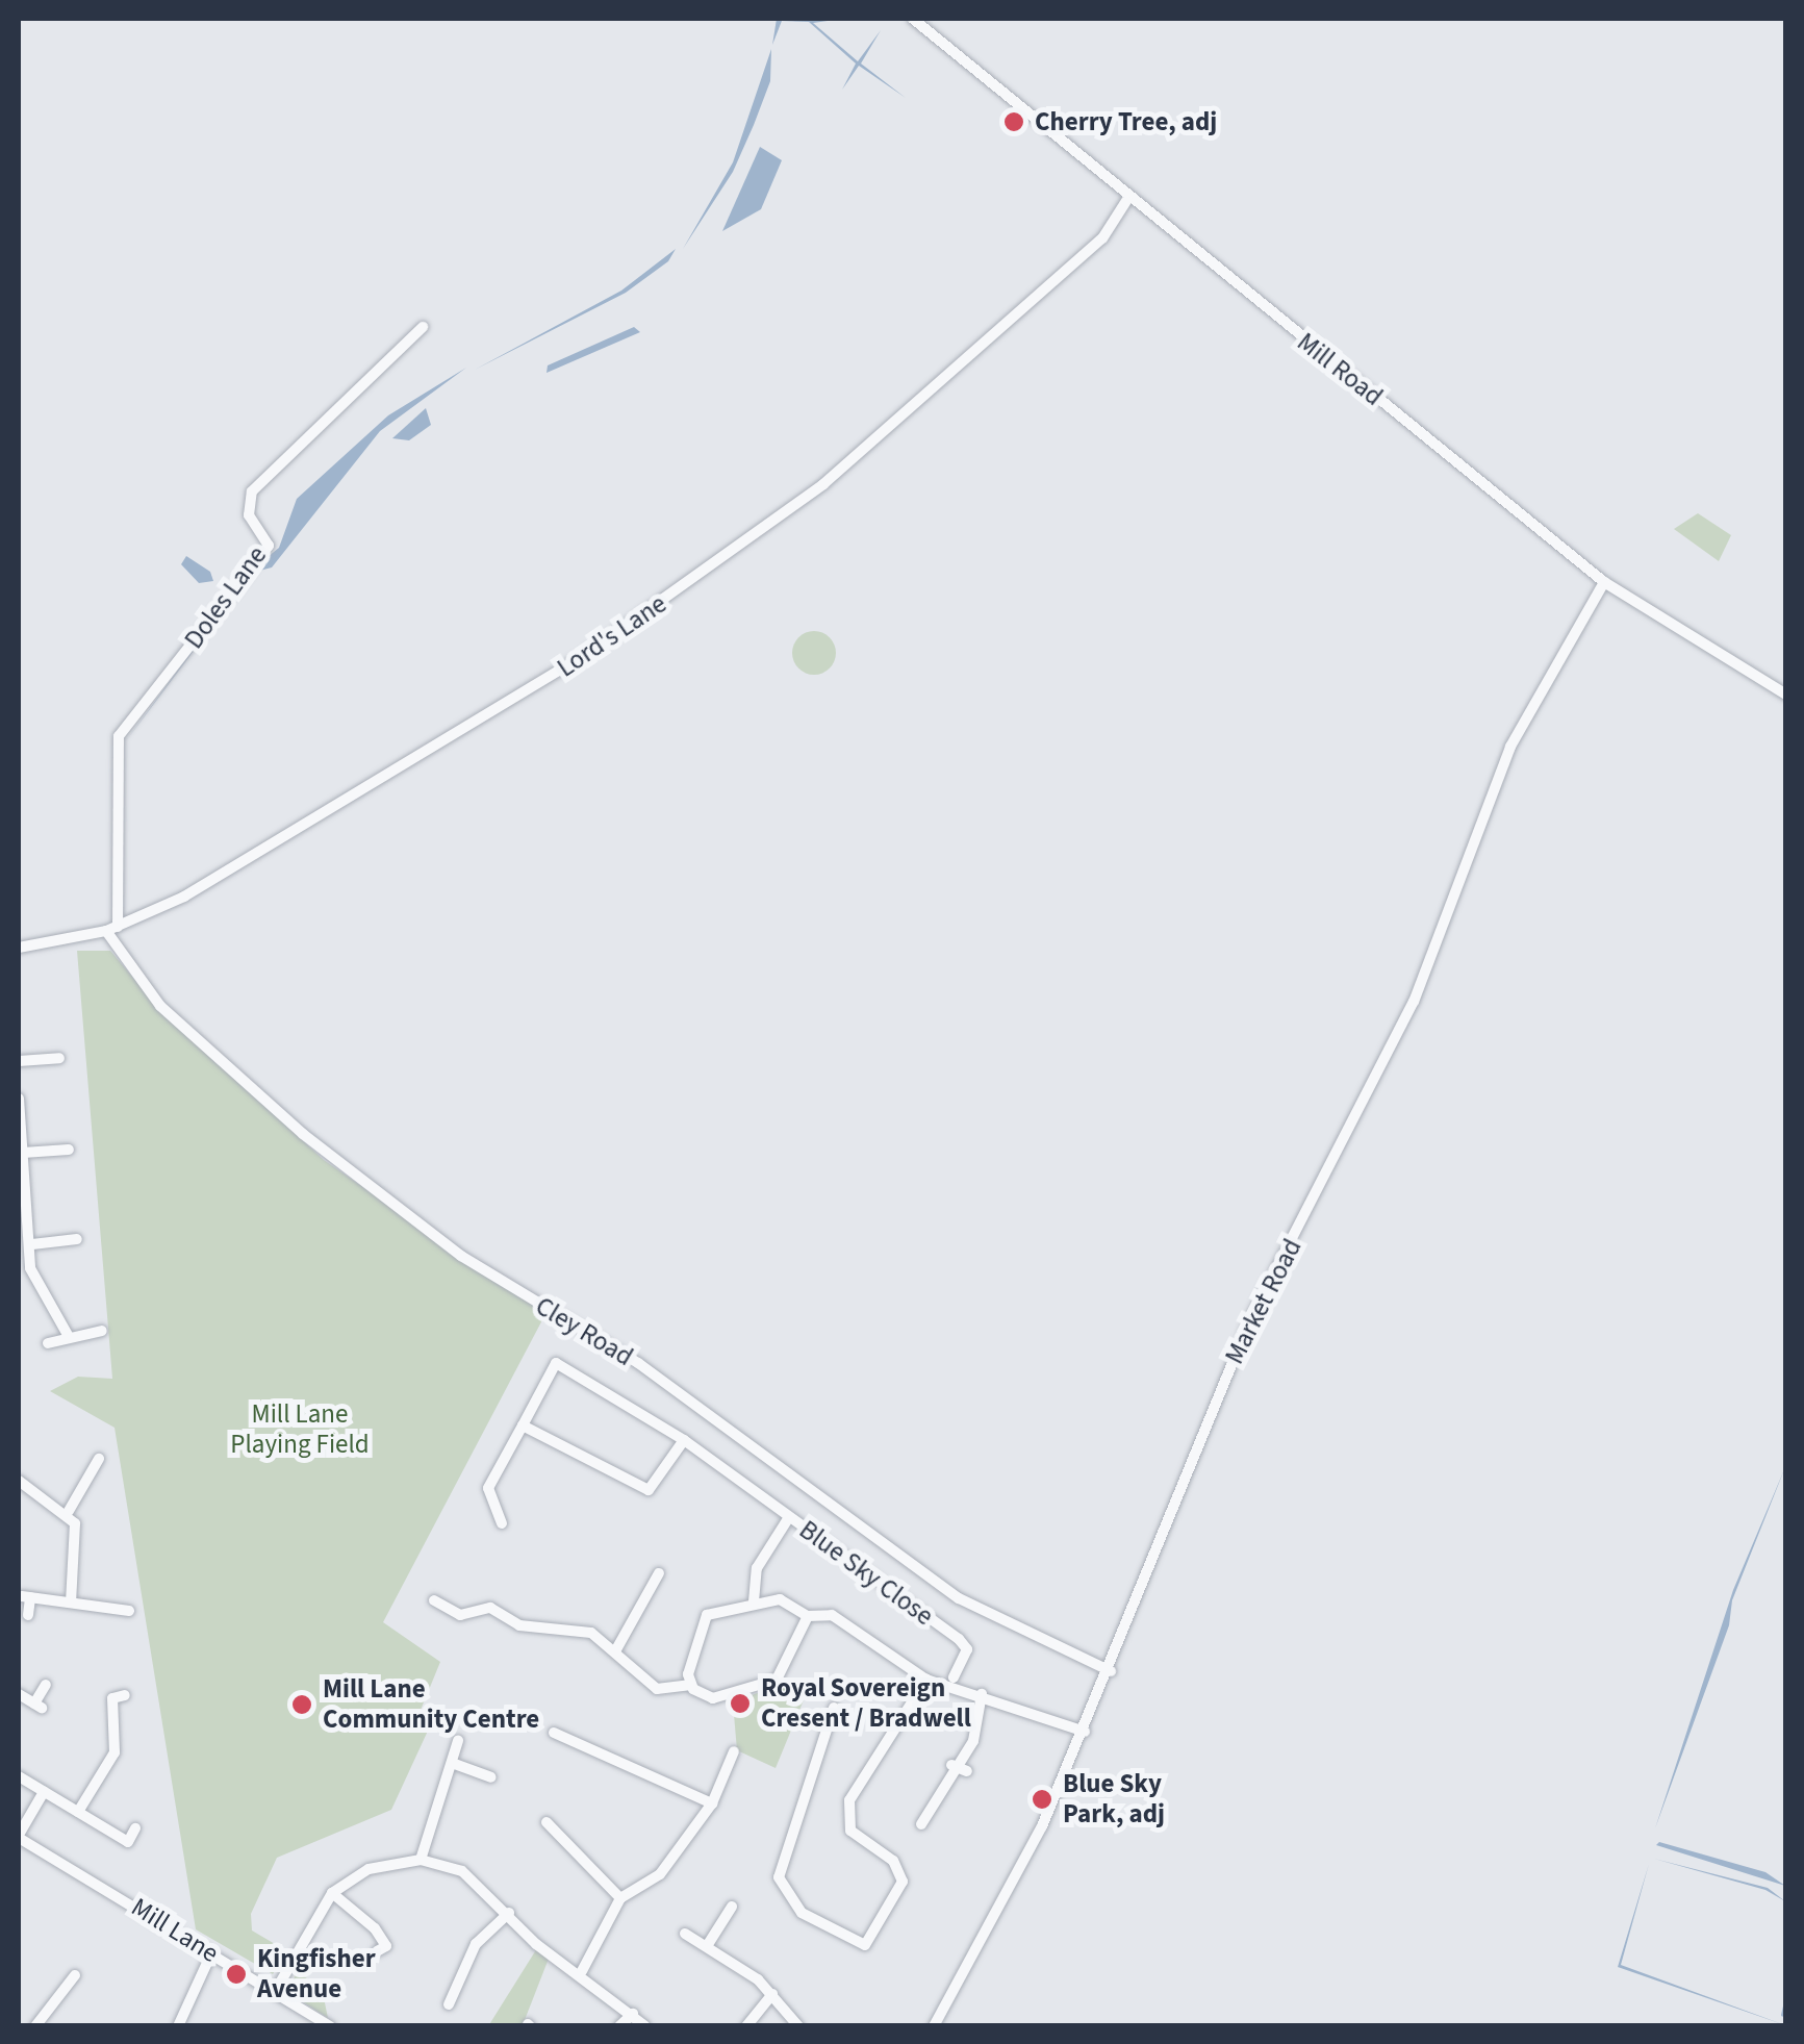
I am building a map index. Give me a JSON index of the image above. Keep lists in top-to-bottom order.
{
  "streets": {
    "street": [
      "Mill Road",
      "Doles Lane",
      "Lord's Lane",
      "Market Road",
      "Cley Road",
      "Blue Sky Close",
      "Mill Lane"
    ]
  },
  "crossings": [
    ["Mill Road", "Lord's Lane"],
    ["Mill Road", "Market Road"],
    ["Doles Lane", "Lord's Lane"],
    ["Doles Lane", "Cley Road"],
    ["Lord's Lane", "Cley Road"],
    ["Market Road", "Cley Road"]
  ],
  "parks": ["Mill Lane Playing Field"],
  "places": [
    "Cherry Tree, adj",
    "Royal Sovereign Cresent / Bradwell",
    "Mill Lane Community Centre",
    "Blue Sky Park, adj",
    "Kingfisher Avenue"
  ]
}
